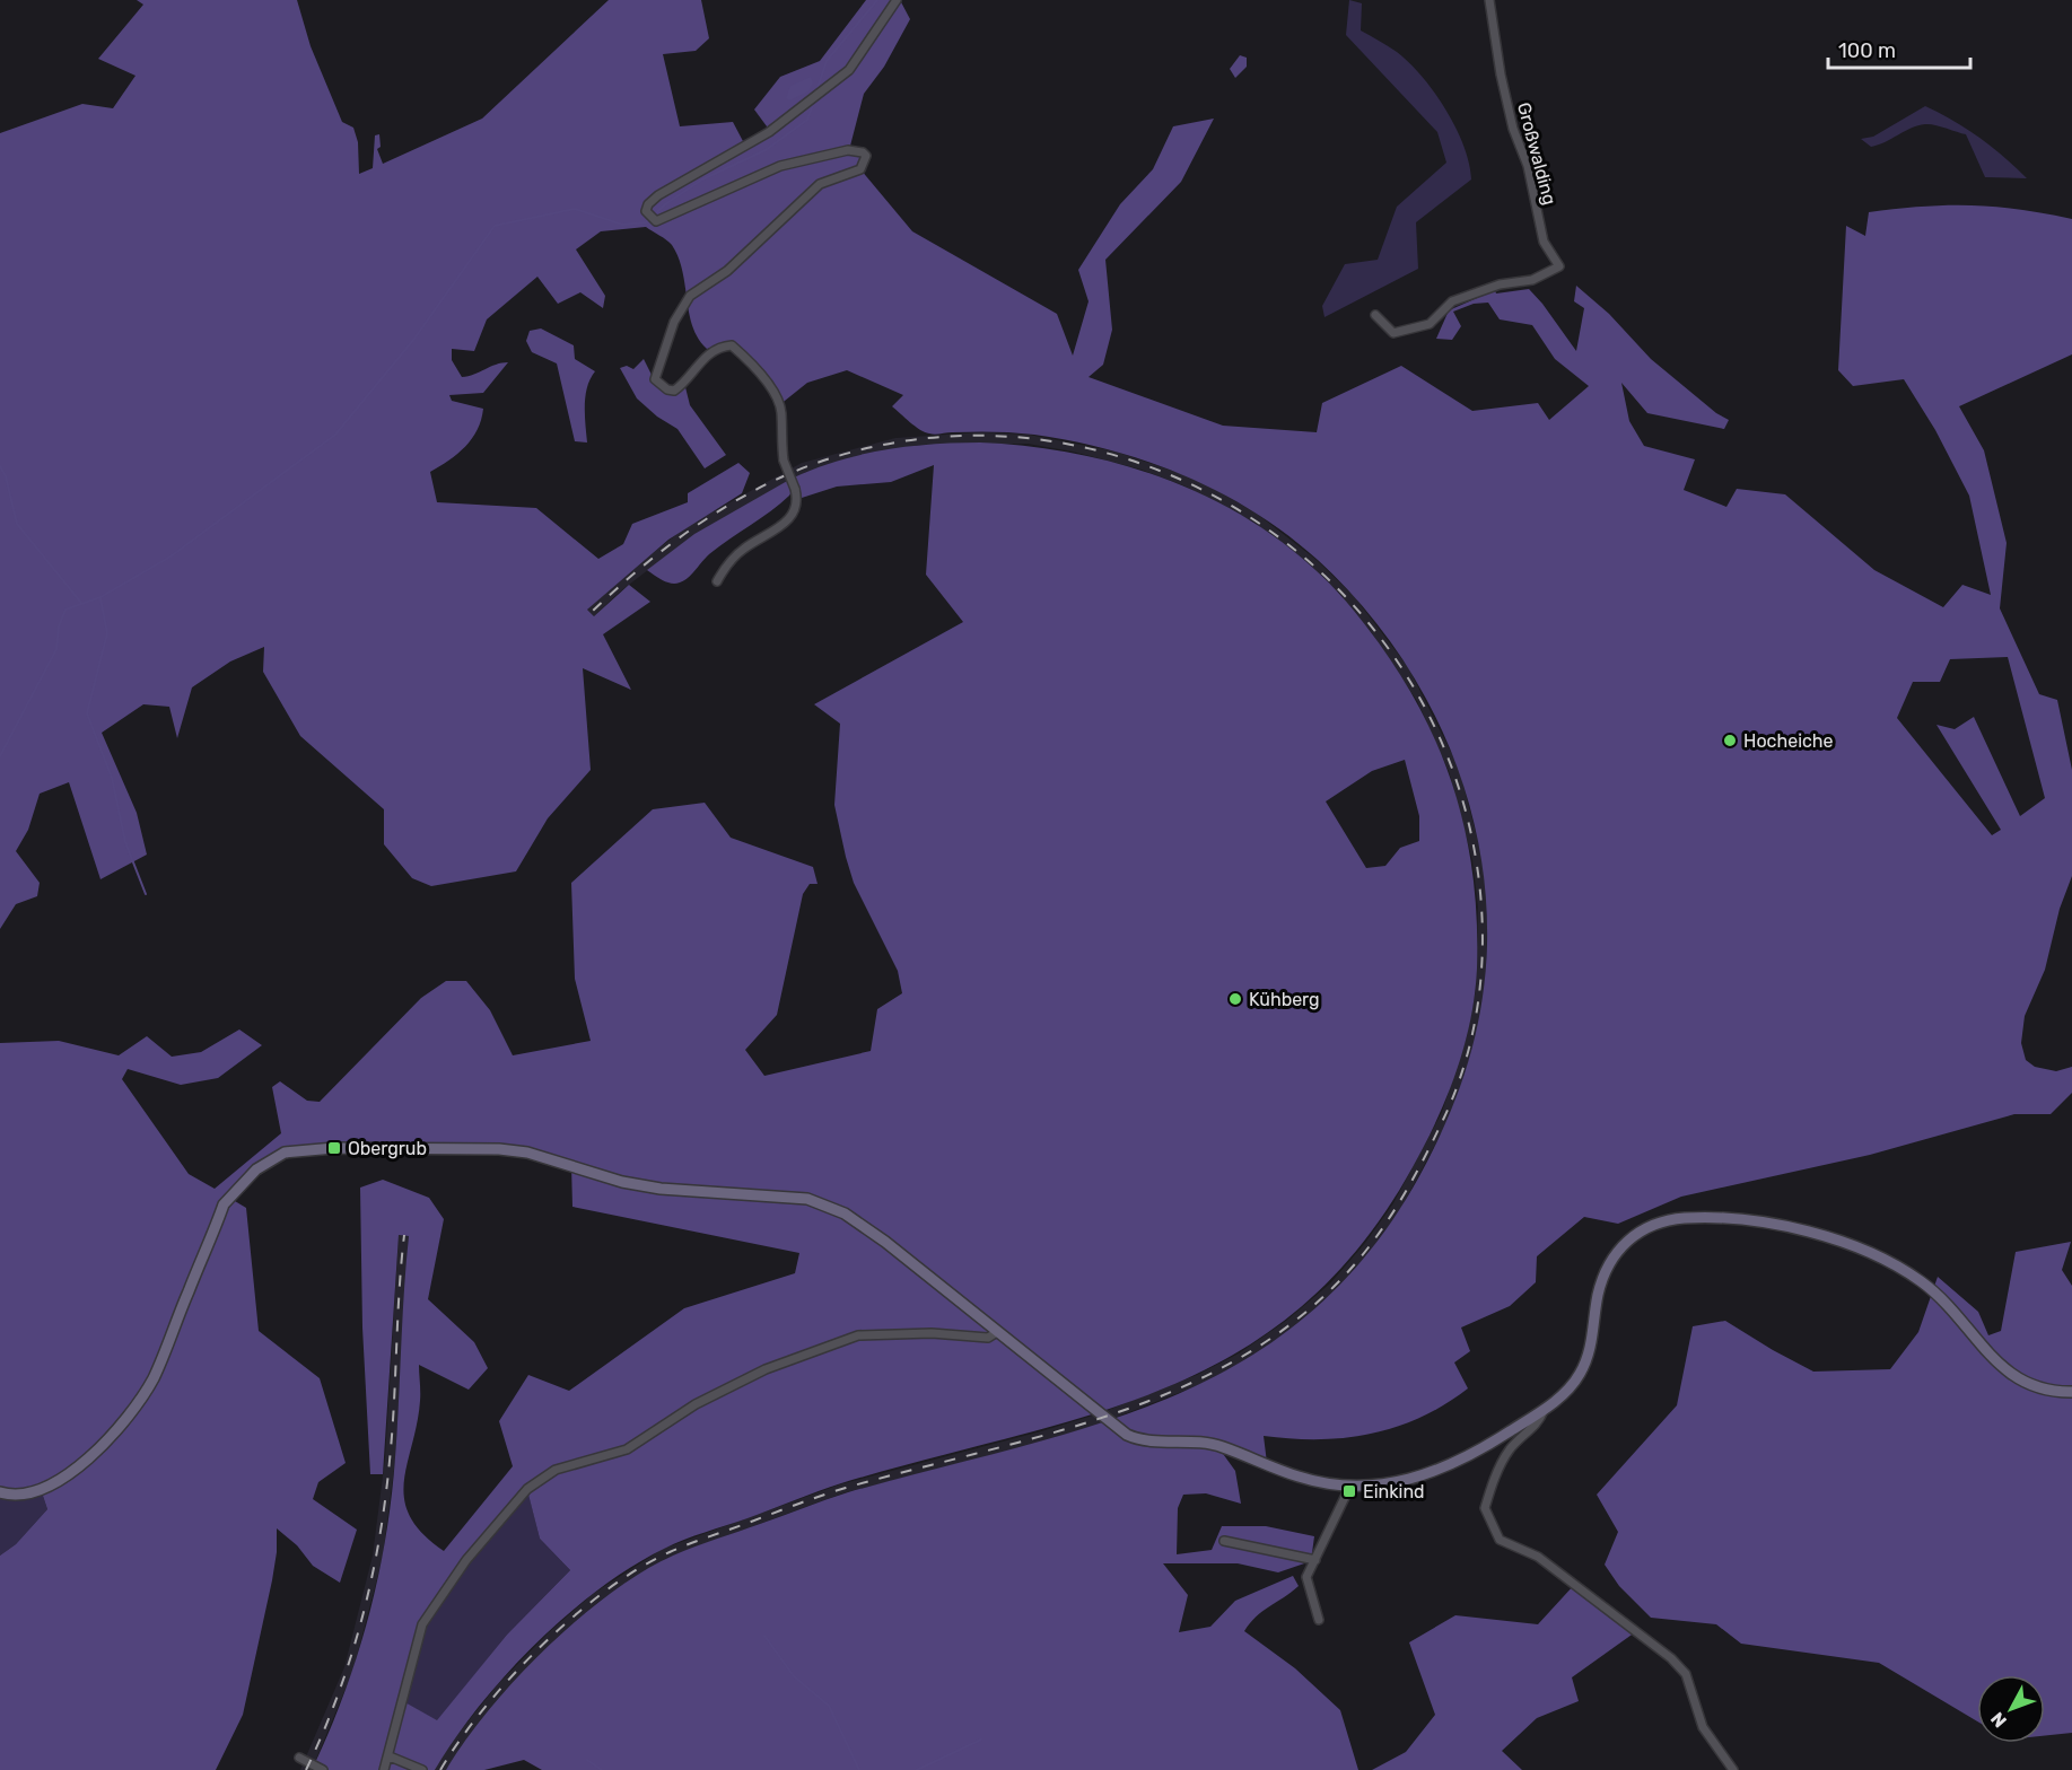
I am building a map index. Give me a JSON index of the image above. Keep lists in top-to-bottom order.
{
  "streets": {
    "street": ["Großwalding"]
  },
  "places": {
    "other": ["Hocheiche", "Kühberg"],
    "transit": ["Obergrub", "Einkind"]
  },
  "scale_bar": "100 m",
  "north": "bottom left"
}
